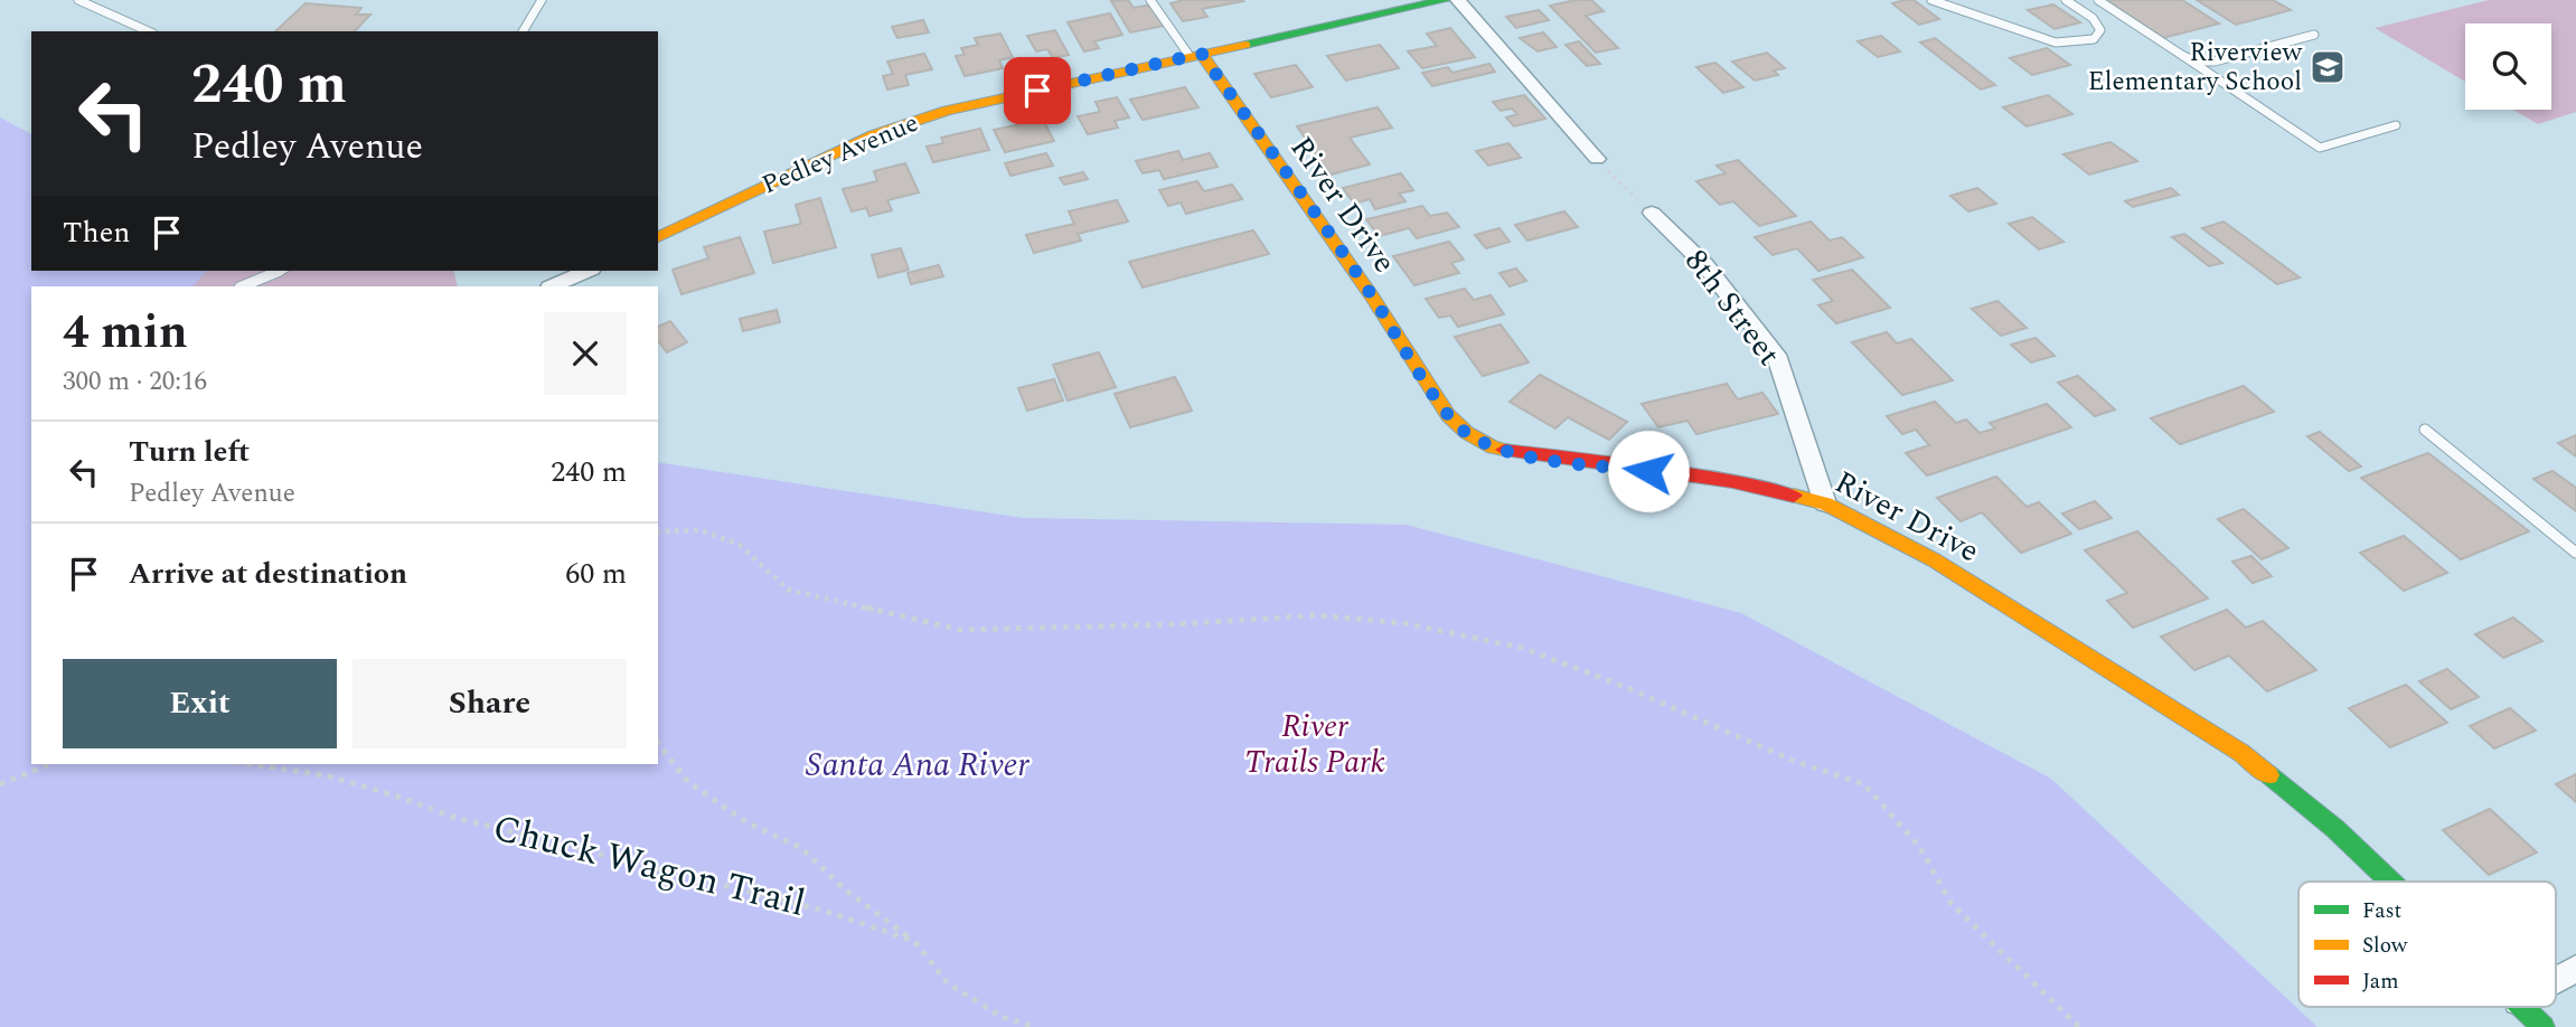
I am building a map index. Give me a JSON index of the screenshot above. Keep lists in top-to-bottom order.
{
  "streets": {
    "street": ["Pedley Avenue", "River Drive", "8th Street"],
    "path": ["Chuck Wagon Trail"]
  },
  "crossings": [
    ["Pedley Avenue", "River Drive"],
    ["River Drive", "8th Street"]
  ],
  "water": ["Santa Ana River"],
  "parks": ["River Trails Park"],
  "places": {
    "school or university": ["Riverview Elementary School"]
  },
  "legend": ["Fast", "Slow", "Jam"],
  "page": {
    "turn": ["240 m", "Pedley Avenue"],
    "then": "Then",
    "heading": ["4 min", "300 m · 20:16"],
    "list": [
      {
        "name": "Turn left",
        "note": "Pedley Avenue",
        "value": "240 m"
      },
      {
        "name": "Arrive at destination",
        "value": "60 m"
      }
    ],
    "buttons": ["Exit", "Share"]
  }
}
